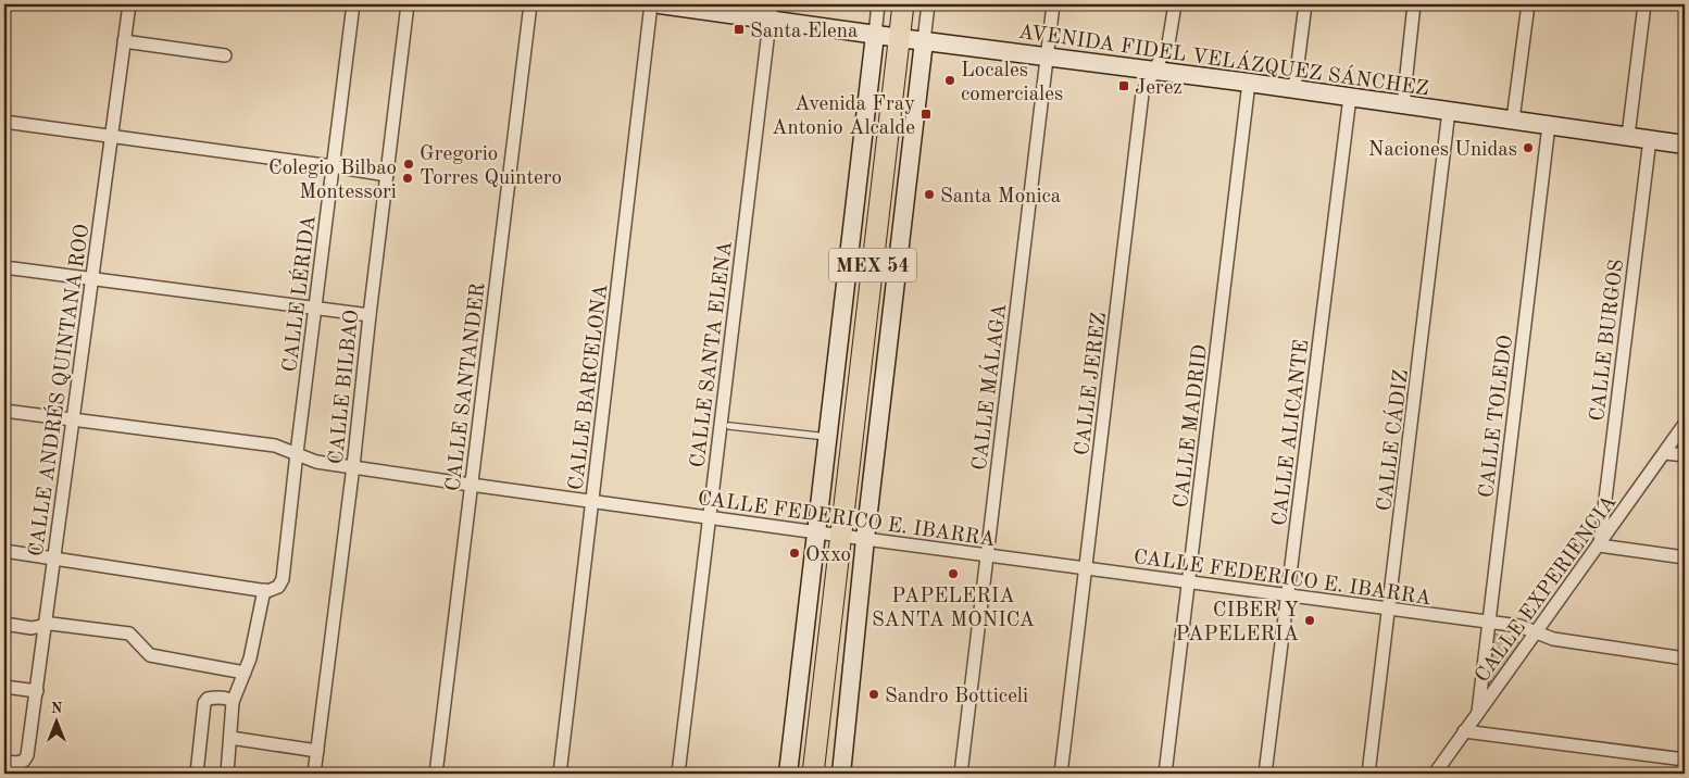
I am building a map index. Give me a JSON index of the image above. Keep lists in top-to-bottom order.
{
  "streets": {
    "main road": ["MEX 54"],
    "street": [
      "AVENIDA FIDEL VELÁZQUEZ SÁNCHEZ",
      "CALLE LÉRIDA",
      "CALLE BURGOS",
      "CALLE SANTA ELENA",
      "CALLE JEREZ",
      "CALLE BILBAO",
      "CALLE SANTANDER",
      "CALLE BARCELONA",
      "CALLE MÁLAGA",
      "CALLE ANDRÉS QUINTANA ROO",
      "CALLE TOLEDO",
      "CALLE MADRID",
      "CALLE ALICANTE",
      "CALLE CÁDIZ",
      "CALLE FEDERICO E. IBARRA",
      "CALLE EXPERIENCIA"
    ]
  },
  "crossings": [
    ["AVENIDA FIDEL VELÁZQUEZ SÁNCHEZ", "MEX 54"],
    ["AVENIDA FIDEL VELÁZQUEZ SÁNCHEZ", "CALLE BURGOS"],
    ["AVENIDA FIDEL VELÁZQUEZ SÁNCHEZ", "CALLE SANTA ELENA"],
    ["AVENIDA FIDEL VELÁZQUEZ SÁNCHEZ", "CALLE JEREZ"],
    ["AVENIDA FIDEL VELÁZQUEZ SÁNCHEZ", "CALLE MÁLAGA"],
    ["AVENIDA FIDEL VELÁZQUEZ SÁNCHEZ", "CALLE TOLEDO"],
    ["AVENIDA FIDEL VELÁZQUEZ SÁNCHEZ", "CALLE MADRID"],
    ["AVENIDA FIDEL VELÁZQUEZ SÁNCHEZ", "CALLE ALICANTE"],
    ["AVENIDA FIDEL VELÁZQUEZ SÁNCHEZ", "CALLE CÁDIZ"],
    ["MEX 54", "CALLE FEDERICO E. IBARRA"],
    ["CALLE LÉRIDA", "CALLE FEDERICO E. IBARRA"],
    ["CALLE BURGOS", "CALLE EXPERIENCIA"],
    ["CALLE SANTA ELENA", "CALLE FEDERICO E. IBARRA"],
    ["CALLE JEREZ", "CALLE FEDERICO E. IBARRA"],
    ["CALLE BILBAO", "CALLE FEDERICO E. IBARRA"],
    ["CALLE SANTANDER", "CALLE FEDERICO E. IBARRA"],
    ["CALLE BARCELONA", "CALLE FEDERICO E. IBARRA"],
    ["CALLE MÁLAGA", "CALLE FEDERICO E. IBARRA"],
    ["CALLE ANDRÉS QUINTANA ROO", "CALLE FEDERICO E. IBARRA"],
    ["CALLE TOLEDO", "CALLE FEDERICO E. IBARRA"],
    ["CALLE TOLEDO", "CALLE EXPERIENCIA"],
    ["CALLE MADRID", "CALLE FEDERICO E. IBARRA"],
    ["CALLE ALICANTE", "CALLE FEDERICO E. IBARRA"],
    ["CALLE CÁDIZ", "CALLE FEDERICO E. IBARRA"],
    ["CALLE FEDERICO E. IBARRA", "CALLE EXPERIENCIA"]
  ],
  "places": {
    "transit": ["Santa Elena", "Jerez", "Avenida Fray Antonio Alcalde"],
    "other": [
      "Locales comerciales",
      "Naciones Unidas",
      "Gregorio Torres Quintero",
      "Colegio Bilbao Montessori",
      "Santa Monica",
      "Oxxo",
      "PAPELERIA SANTA MONICA",
      "CIBER Y PAPELERIA",
      "Sandro Botticeli"
    ]
  },
  "north": "top"
}
